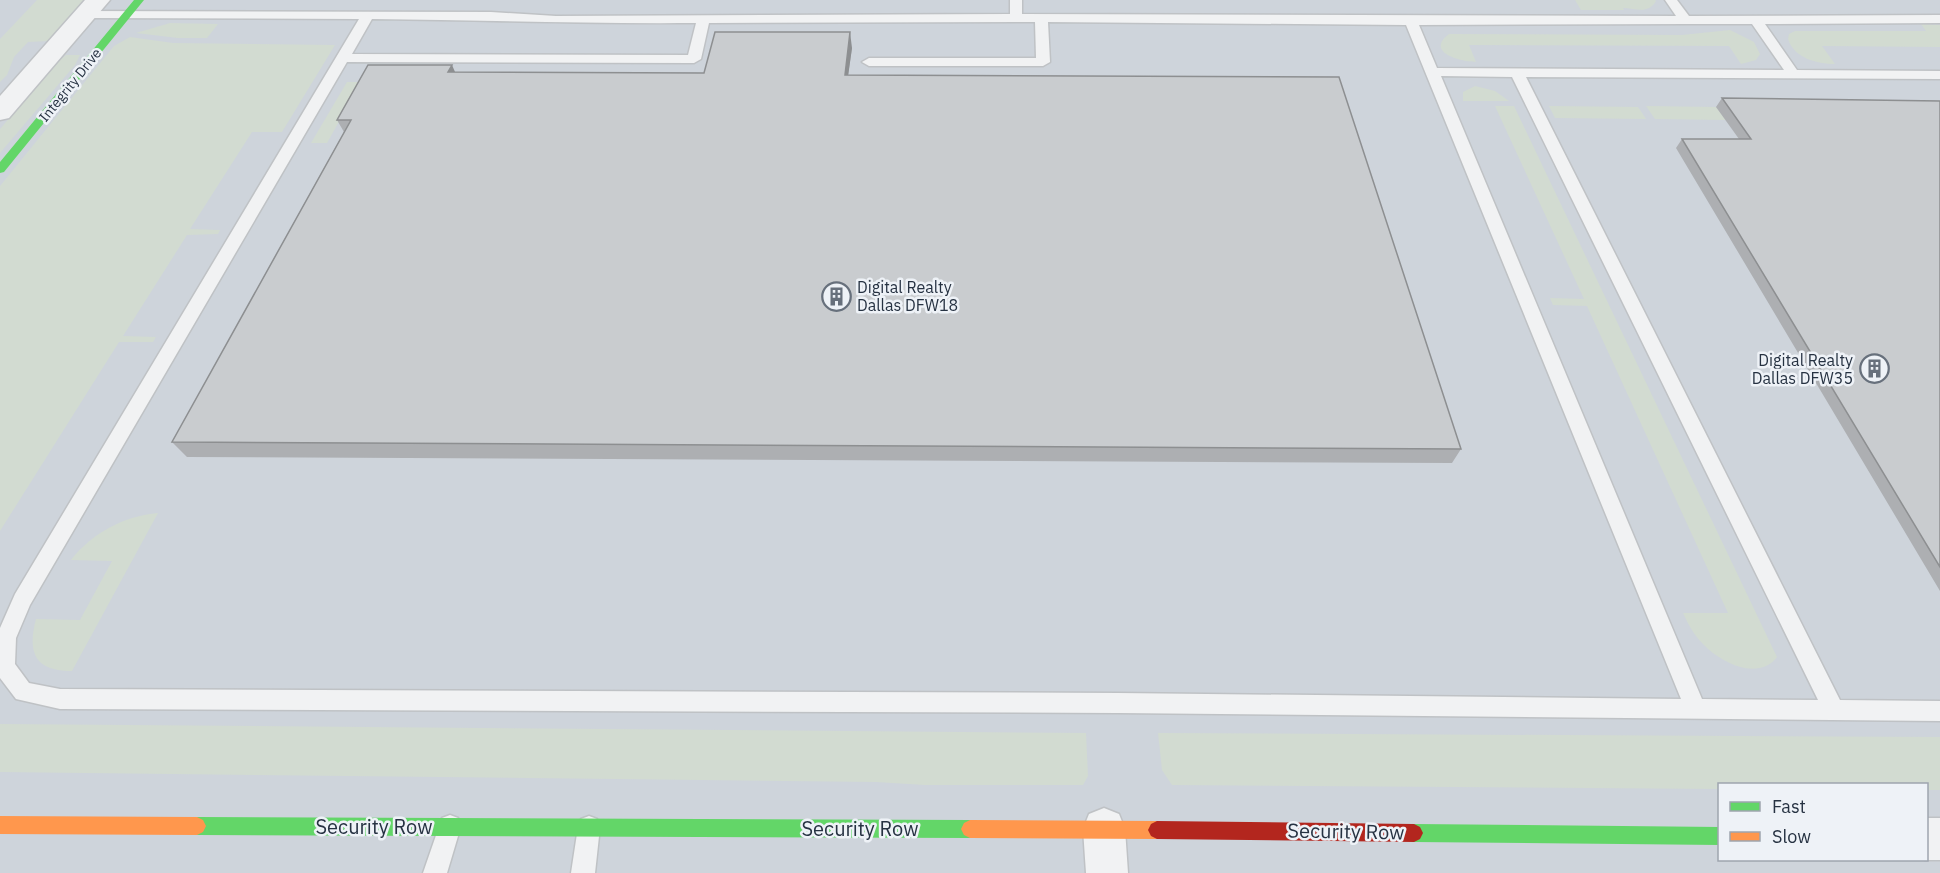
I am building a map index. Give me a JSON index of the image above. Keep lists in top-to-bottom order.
{
  "streets": {
    "street": ["Integrity Drive", "Security Row"]
  },
  "places": {
    "building": ["Digital Realty Dallas DFW18", "Digital Realty Dallas DFW35"]
  },
  "legend": ["Fast", "Slow"]
}
